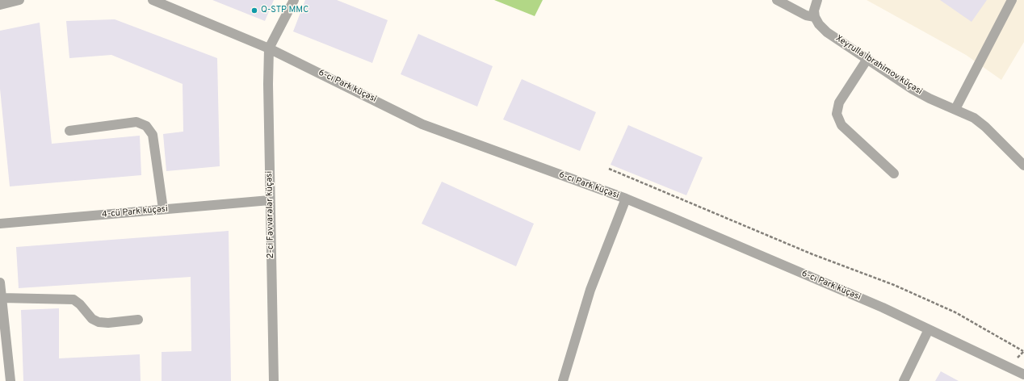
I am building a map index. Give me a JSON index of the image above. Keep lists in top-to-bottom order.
{
  "streets": {
    "street": [
      "Xeyrulla İbrahimov küçəsi",
      "6-cı Park küçəsi",
      "4-cü Park küçəsi",
      "2-ci Fəvvarələr küçəsi"
    ]
  },
  "crossings": [
    ["6-cı Park küçəsi", "2-ci Fəvvarələr küçəsi"],
    ["4-cü Park küçəsi", "2-ci Fəvvarələr küçəsi"]
  ],
  "places": ["Q-STP MMC"]
}
